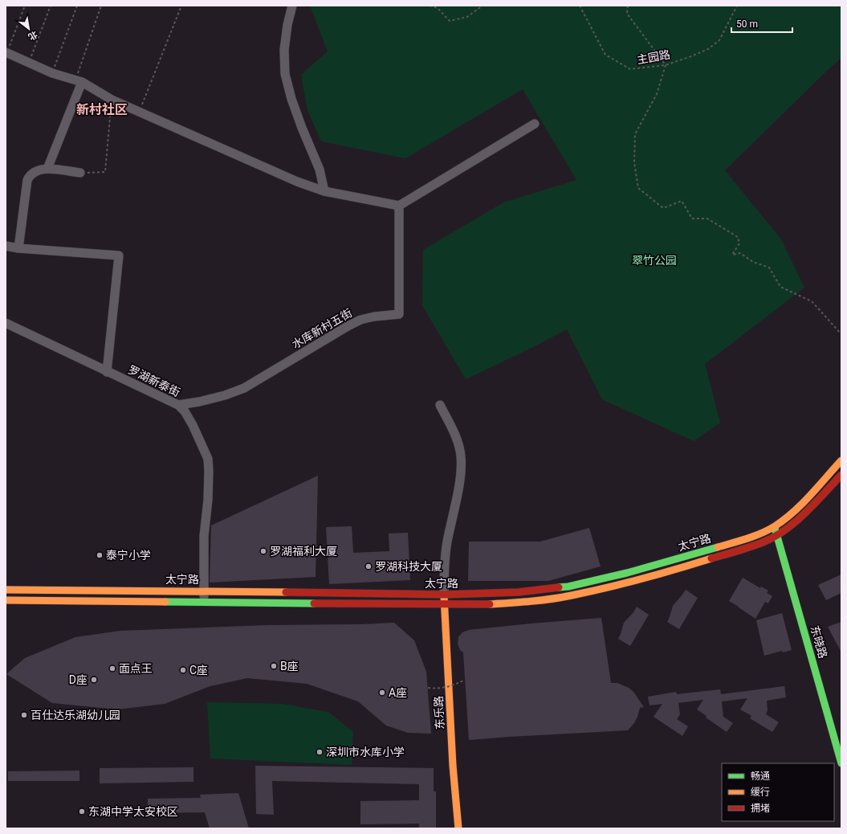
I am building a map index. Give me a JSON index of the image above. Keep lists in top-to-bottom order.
{
  "streets": {
    "main road": ["太宁路", "东晓路", "东乐路"],
    "street": ["水库新村五街", "罗湖新泰街"],
    "path": ["主园路"]
  },
  "crossings": [
    ["水库新村五街", "罗湖新泰街"],
    ["罗湖新泰街", "太宁路"],
    ["太宁路", "东晓路"],
    ["太宁路", "东乐路"]
  ],
  "districts": ["新村社区"],
  "parks": ["翠竹公园"],
  "places": [
    "罗湖福利大厦",
    "泰宁小学",
    "罗湖科技大厦",
    "B座",
    "面点王",
    "C座",
    "D座",
    "A座",
    "百仕达乐湖幼儿园",
    "深圳市水库小学",
    "东湖中学太安校区"
  ],
  "legend": ["畅通", "缓行", "拥堵"],
  "scale_bar": "50 m",
  "north": "bottom right"
}
